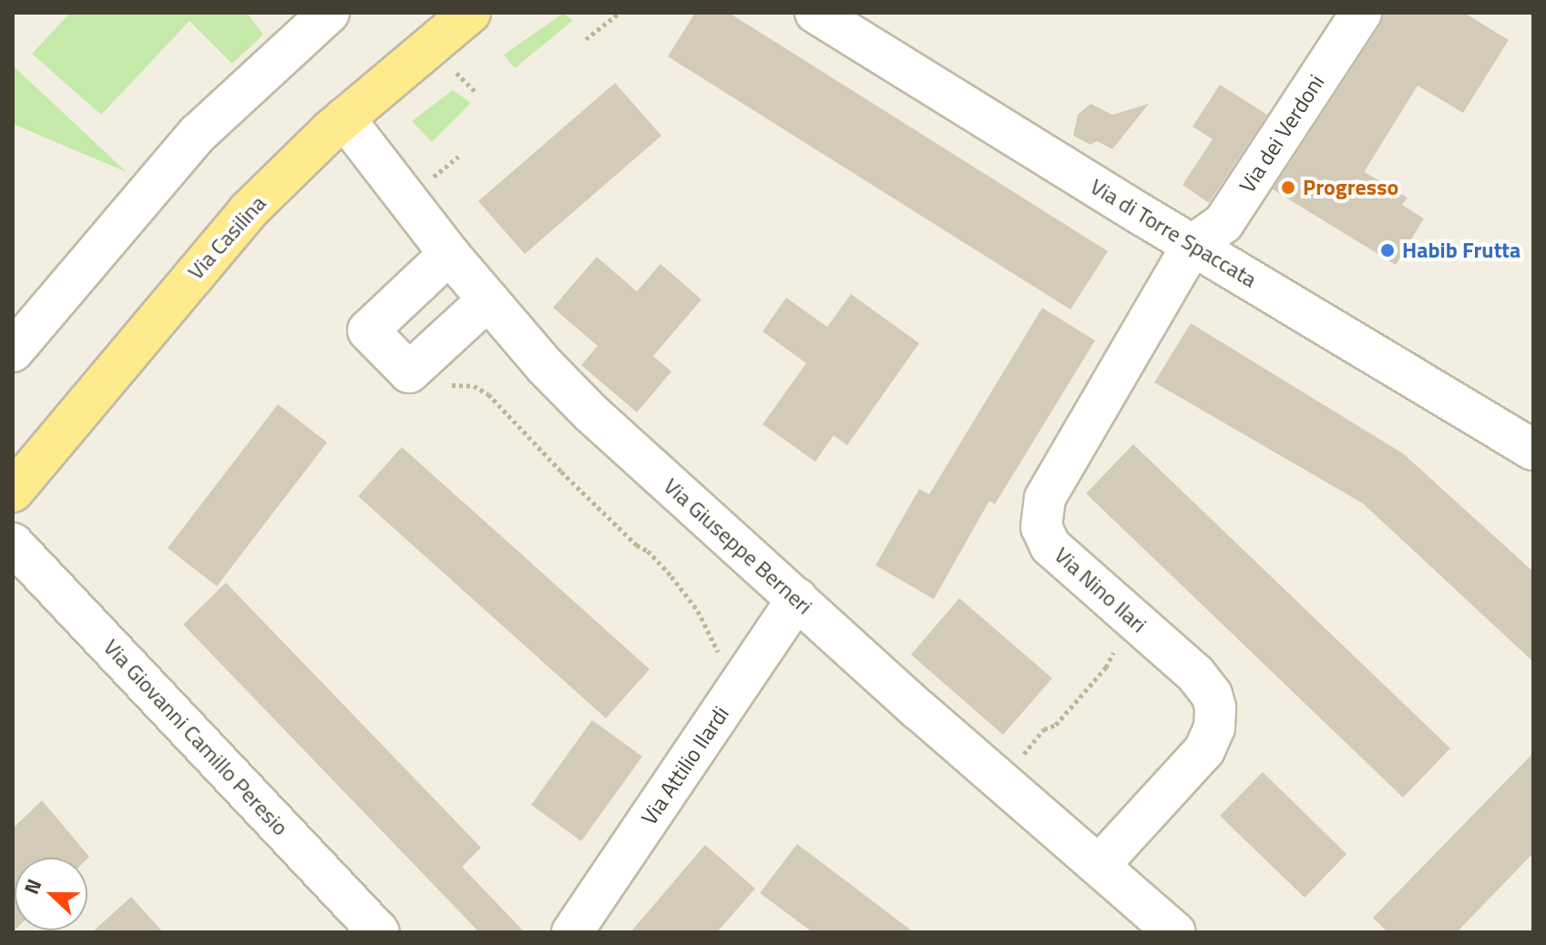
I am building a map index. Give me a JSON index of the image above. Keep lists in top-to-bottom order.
{
  "streets": {
    "main road": ["Via Casilina"],
    "street": [
      "Via dei Verdoni",
      "Via di Torre Spaccata",
      "Via Giuseppe Berneri",
      "Via Nino Ilari",
      "Via Giovanni Camillo Peresio",
      "Via Attilio Ilardi"
    ]
  },
  "crossings": [
    ["Via dei Verdoni", "Via di Torre Spaccata"],
    ["Via dei Verdoni", "Via Nino Ilari"],
    ["Via di Torre Spaccata", "Via Nino Ilari"],
    ["Via Casilina", "Via Giuseppe Berneri"],
    ["Via Giuseppe Berneri", "Via Nino Ilari"],
    ["Via Giuseppe Berneri", "Via Attilio Ilardi"]
  ],
  "places": ["Progresso", "Habib Frutta"],
  "north": "left"
}
